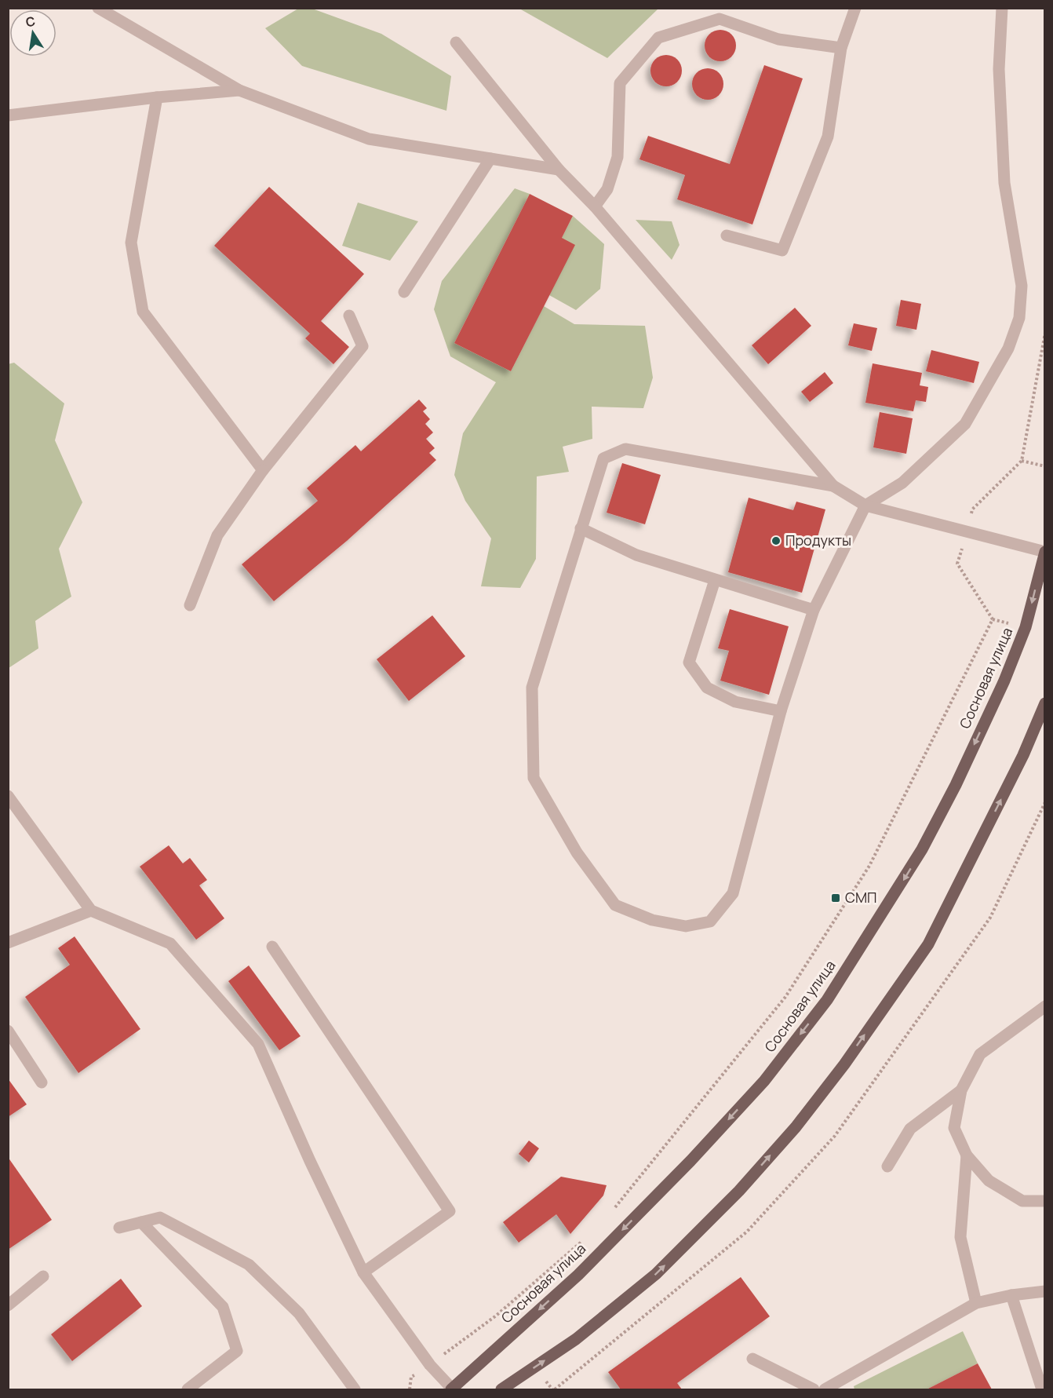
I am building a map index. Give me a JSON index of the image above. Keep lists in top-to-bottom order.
{
  "streets": {
    "main road": ["Сосновая улица"]
  },
  "places": {
    "other": ["Продукты"],
    "transit": ["СМП"]
  },
  "north": "top"
}
